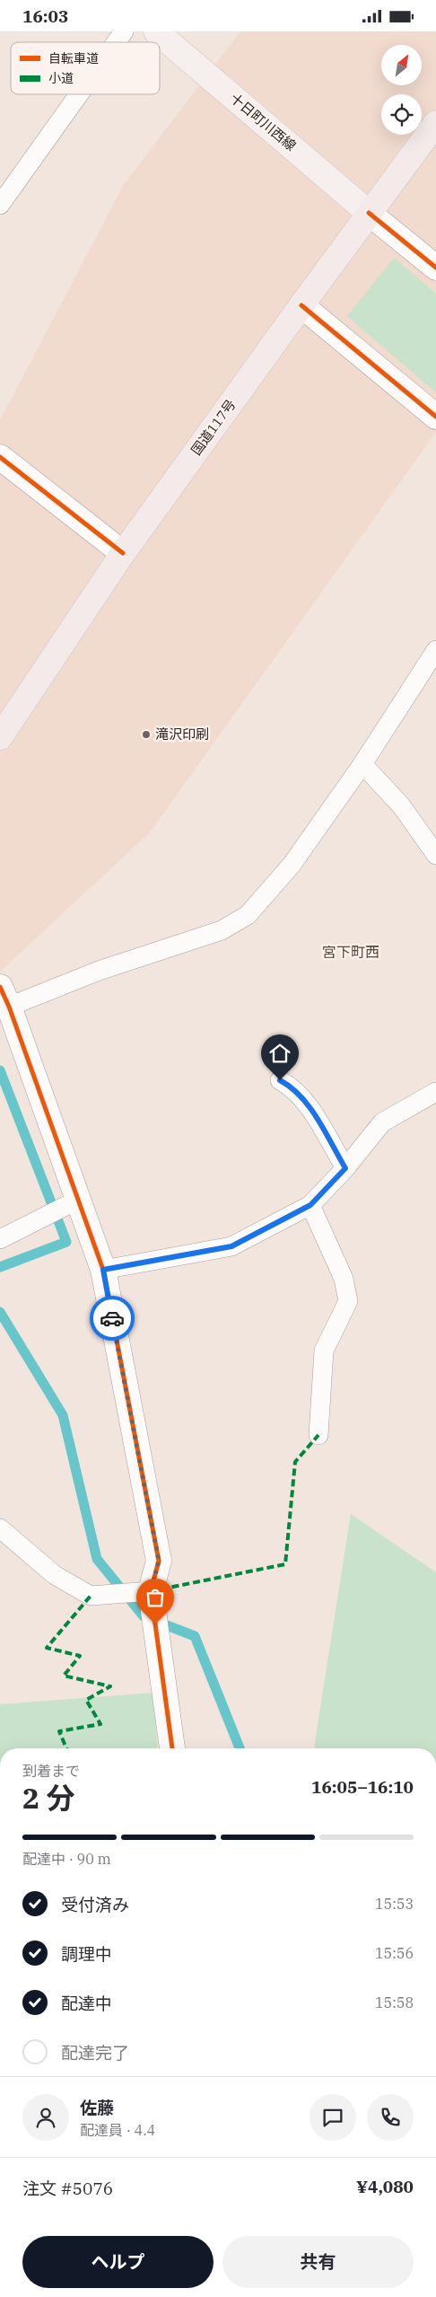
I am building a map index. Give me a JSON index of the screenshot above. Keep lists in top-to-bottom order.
{
  "streets": {
    "highway": ["国道117号"],
    "main road": ["十日町川西線"]
  },
  "crossings": [
    ["十日町川西線", "国道117号"]
  ],
  "districts": ["宮下町西"],
  "places": ["滝沢印刷"],
  "legend": ["自転車道", "小道"],
  "north": "top right",
  "page": {
    "status": "16:03",
    "heading": ["2 分", "到着まで", "16:05–16:10"],
    "panel": [
      "佐藤",
      "配達員 · 4.4",
      "注文 #5076",
      "¥4,080"
    ],
    "bar": "配達中 · 90 m",
    "list": [
      ["受付済み", "15:53"],
      ["調理中", "15:56"],
      ["配達中", "15:58"],
      "配達完了"
    ],
    "buttons": ["ヘルプ", "共有"]
  }
}
